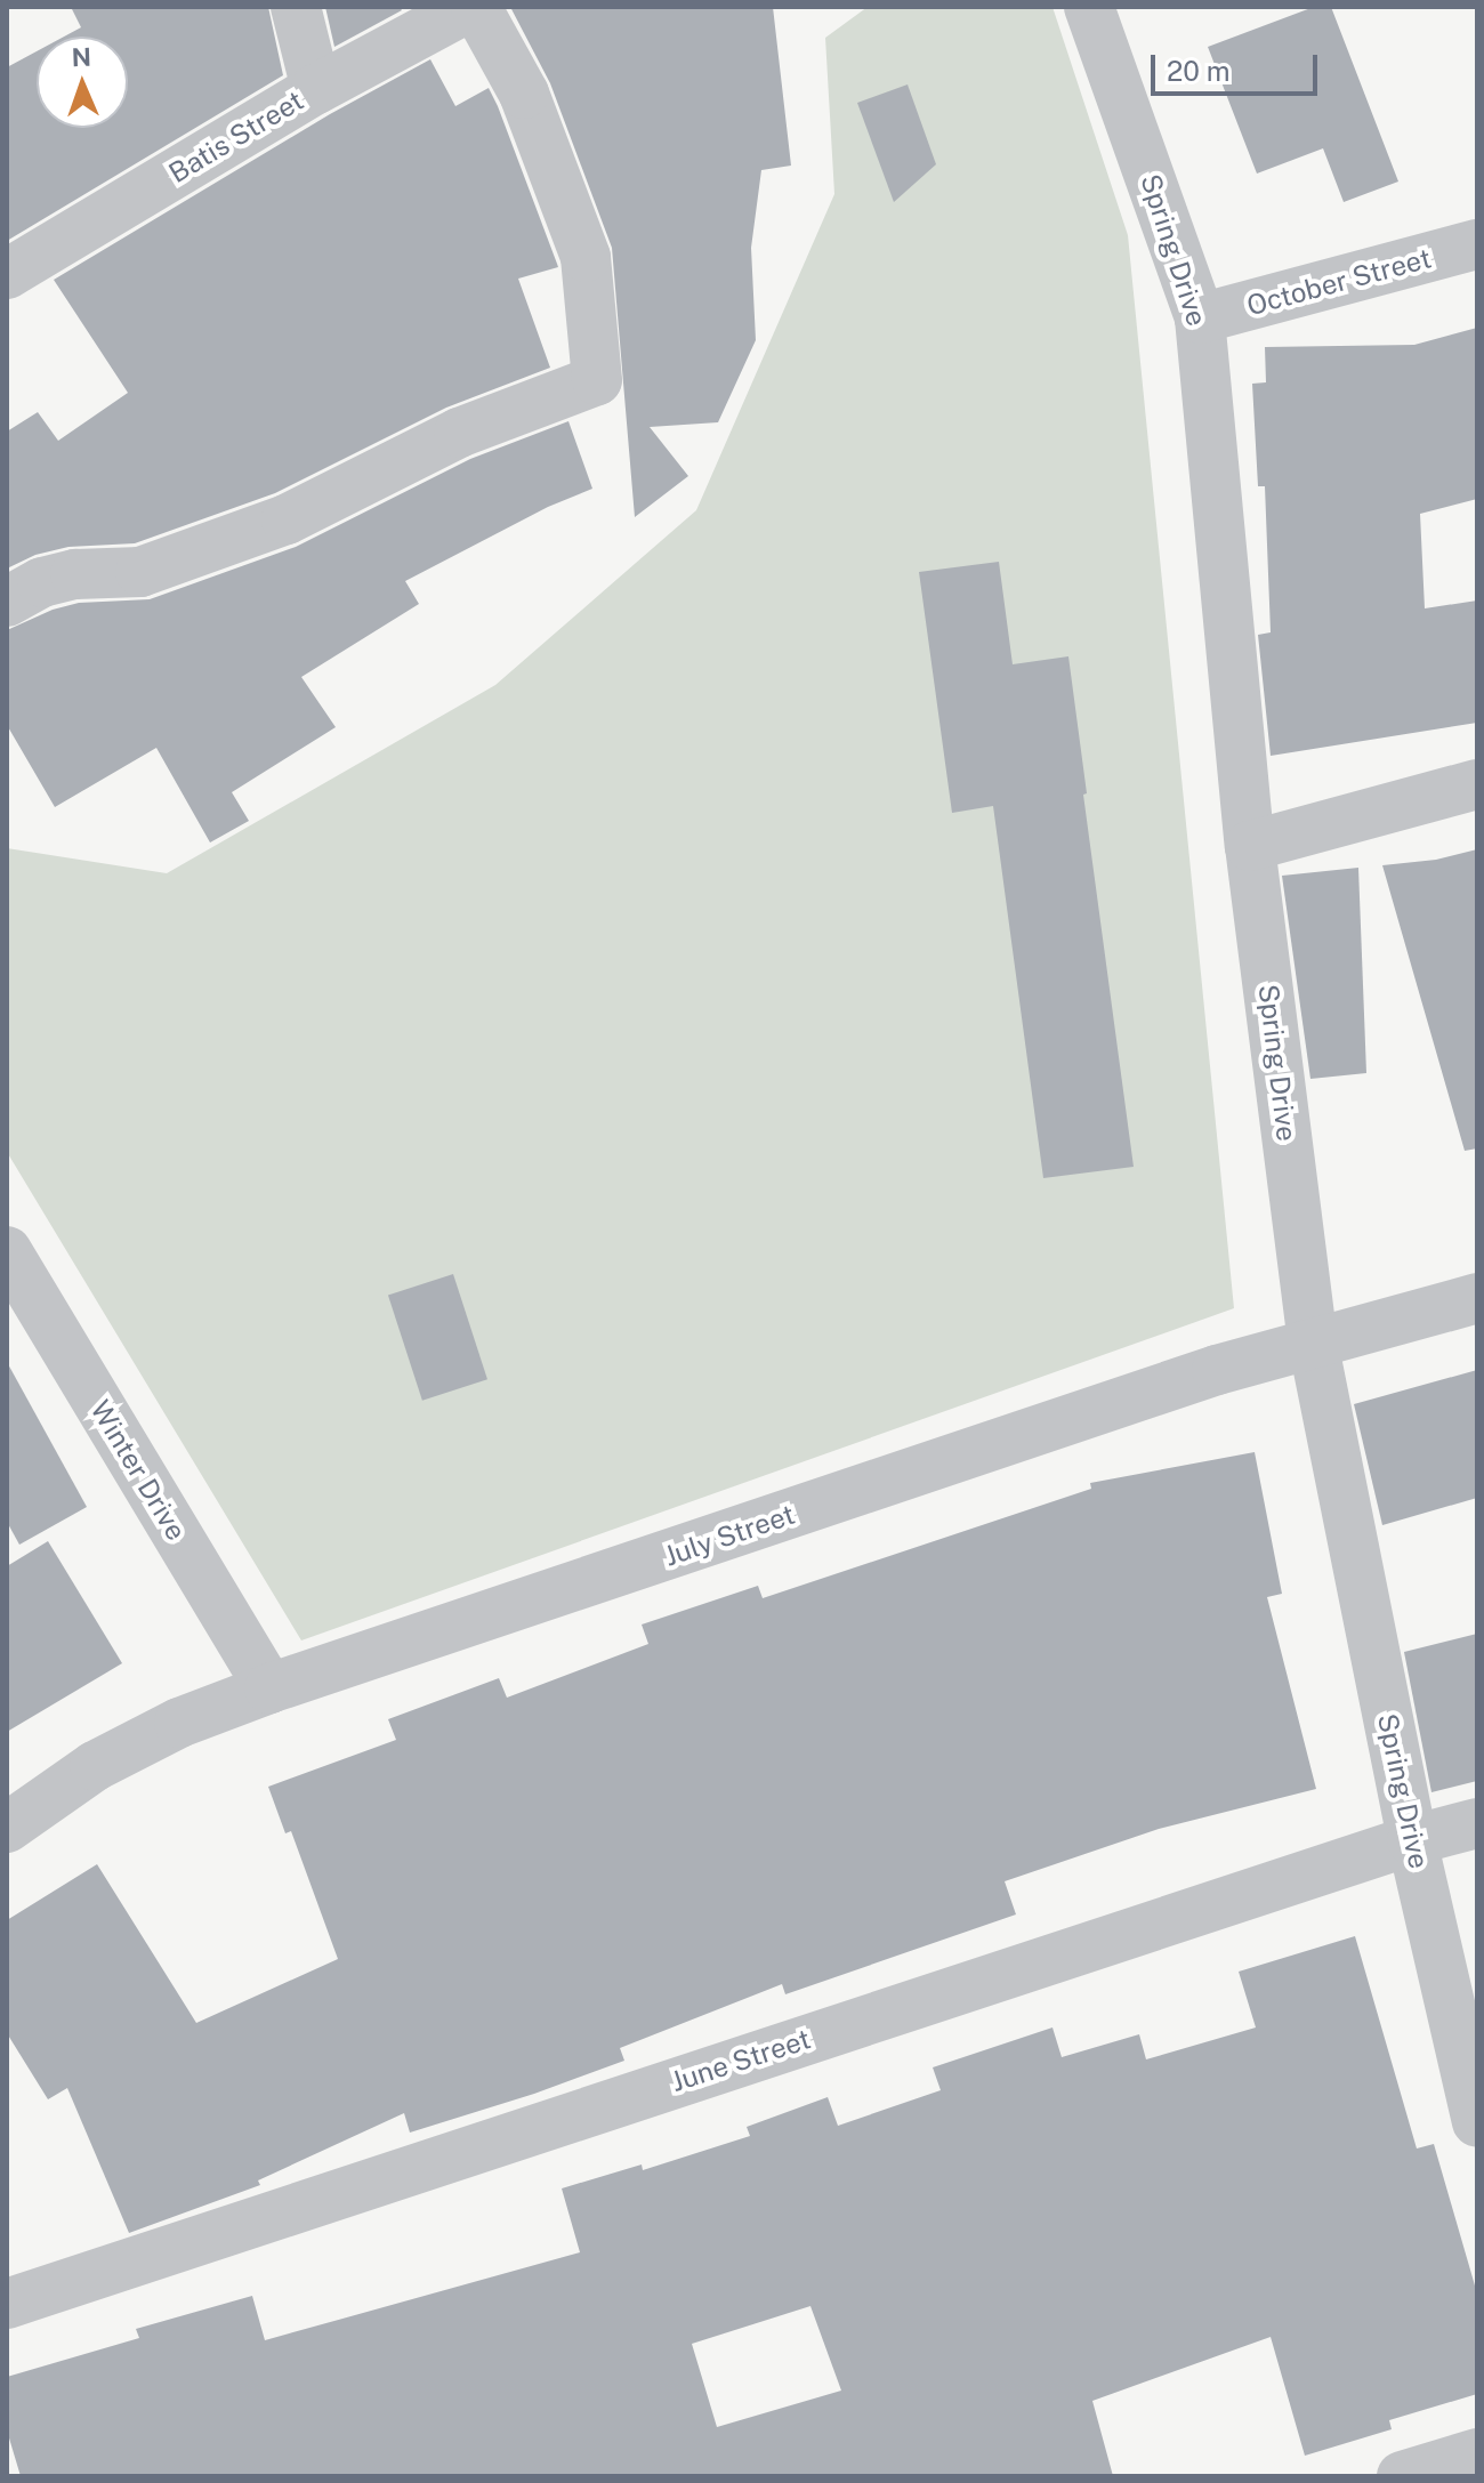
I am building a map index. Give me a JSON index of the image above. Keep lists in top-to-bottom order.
{
  "streets": {
    "street": [
      "Batis Street",
      "Spring Drive",
      "October Street",
      "Winter Drive",
      "July Street",
      "June Street"
    ]
  },
  "crossings": [
    ["Spring Drive", "October Street"],
    ["Spring Drive", "July Street"],
    ["Spring Drive", "June Street"],
    ["Winter Drive", "July Street"]
  ],
  "scale_bar": "20 m",
  "north": "top"
}
